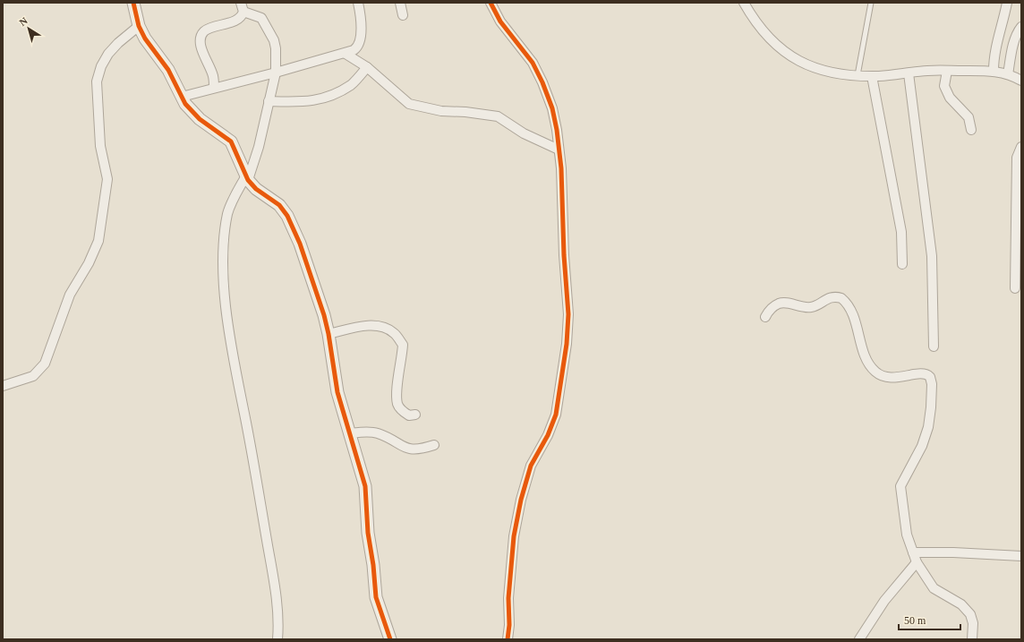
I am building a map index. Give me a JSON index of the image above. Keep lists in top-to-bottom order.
{
  "scale_bar": "50 m",
  "north": "top left"
}
